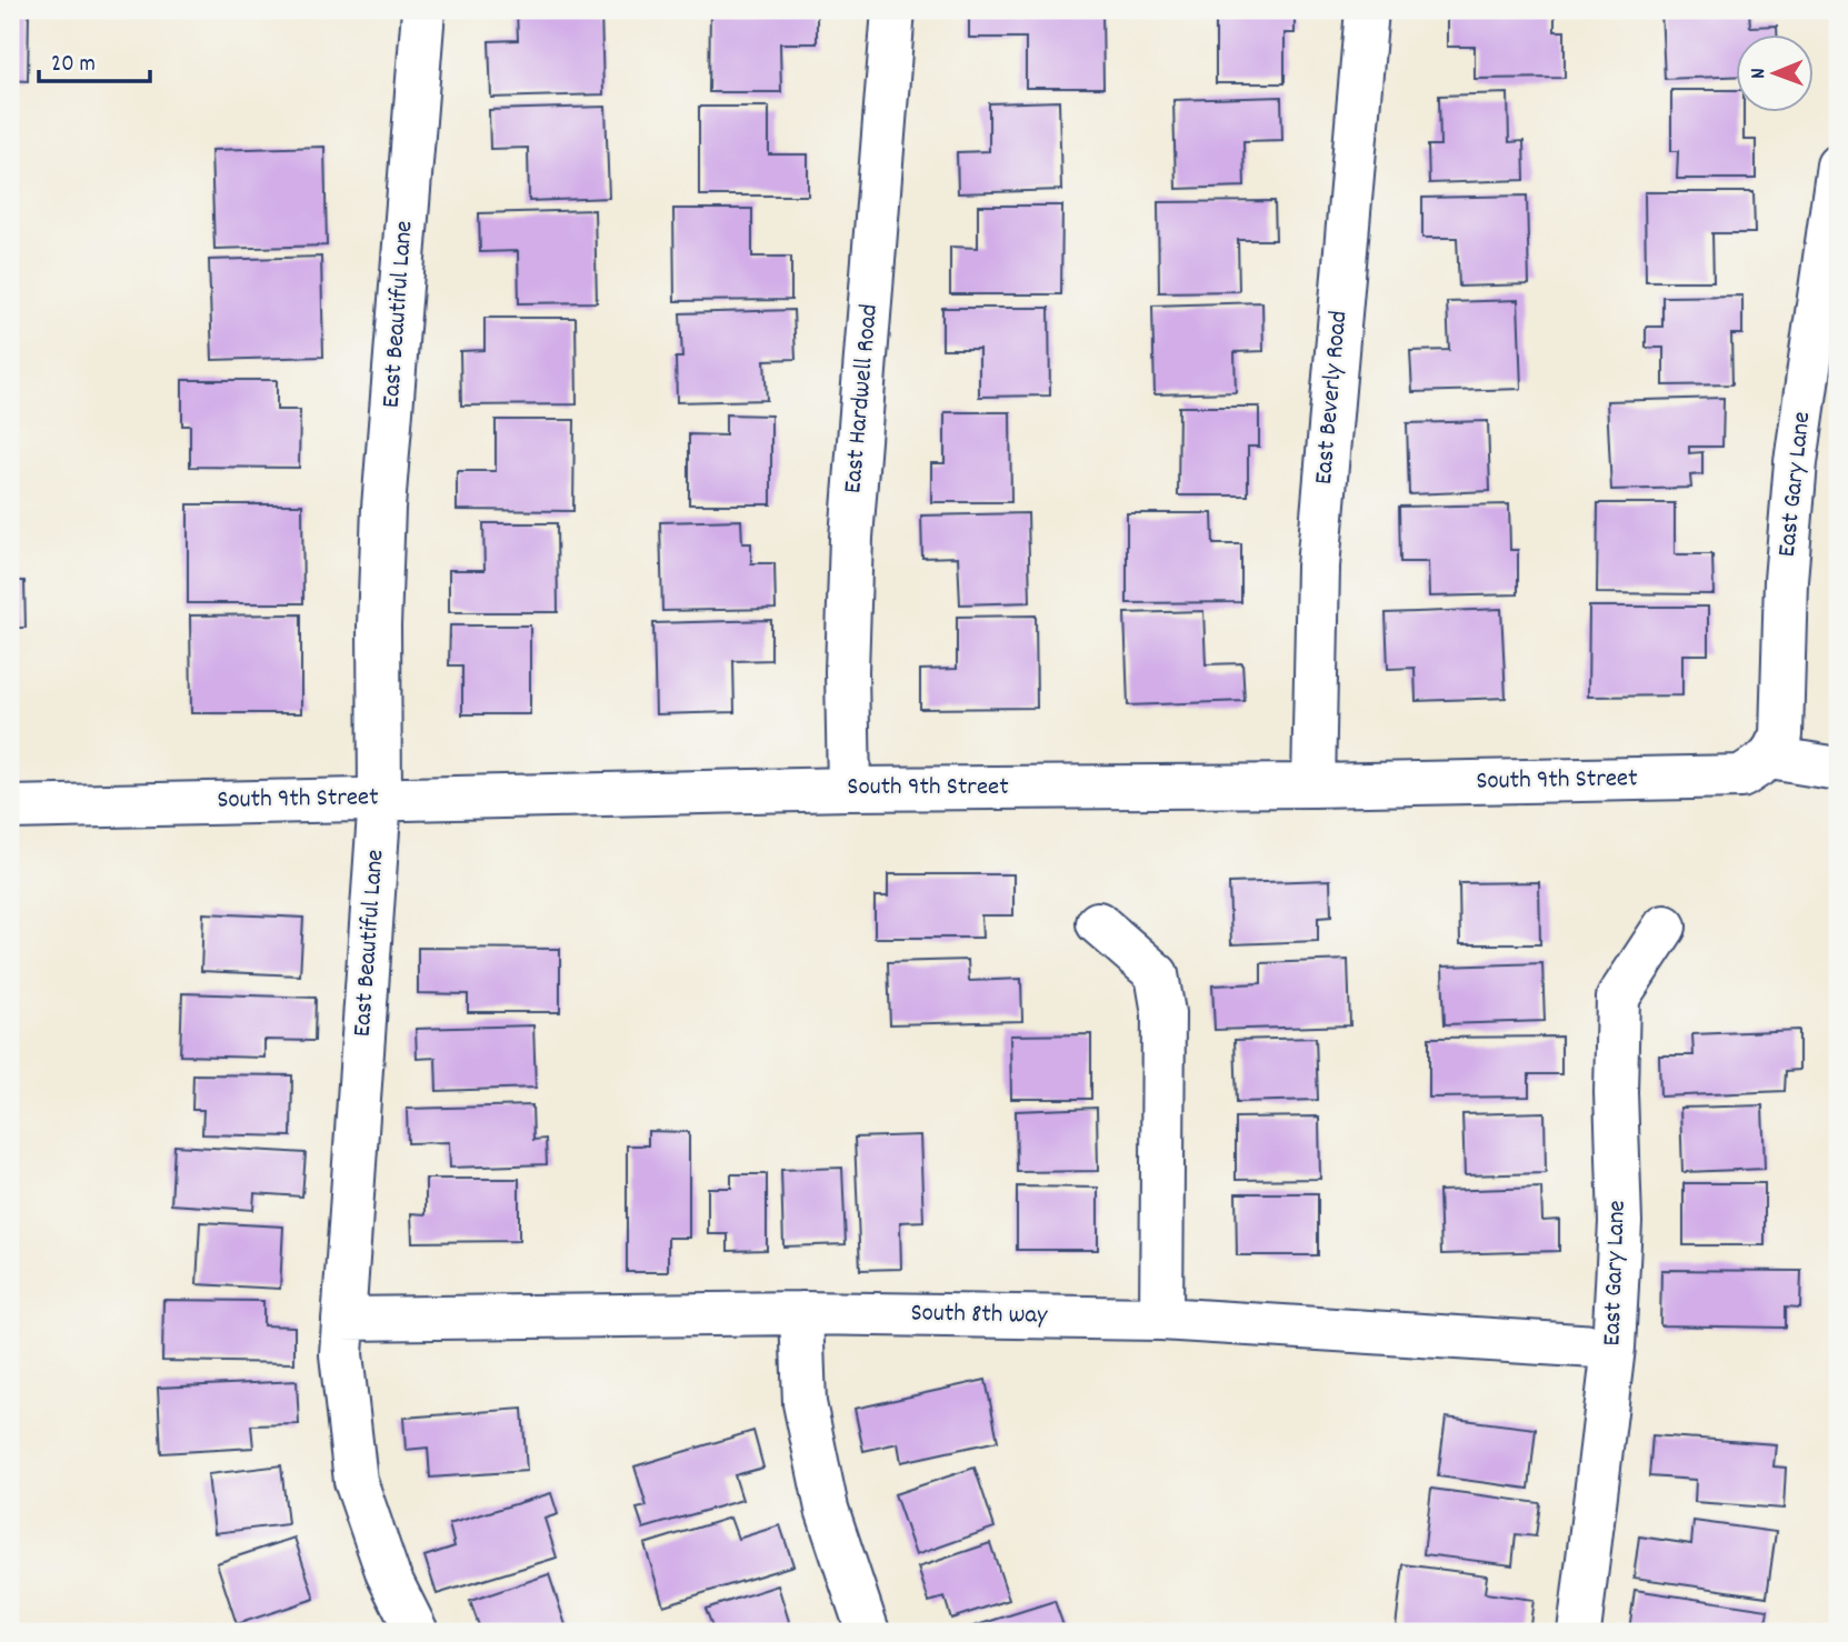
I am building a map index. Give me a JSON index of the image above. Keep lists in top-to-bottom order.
{
  "streets": {
    "street": [
      "East Beautiful Lane",
      "East Beverly Road",
      "East Hardwell Road",
      "East Gary Lane",
      "South 9th Street",
      "South 8th way"
    ]
  },
  "crossings": [
    ["East Beautiful Lane", "South 9th Street"],
    ["East Beautiful Lane", "South 8th way"],
    ["East Beverly Road", "South 9th Street"],
    ["East Hardwell Road", "South 9th Street"],
    ["East Gary Lane", "South 9th Street"],
    ["East Gary Lane", "South 8th way"]
  ],
  "scale_bar": "20 m",
  "north": "left"
}
